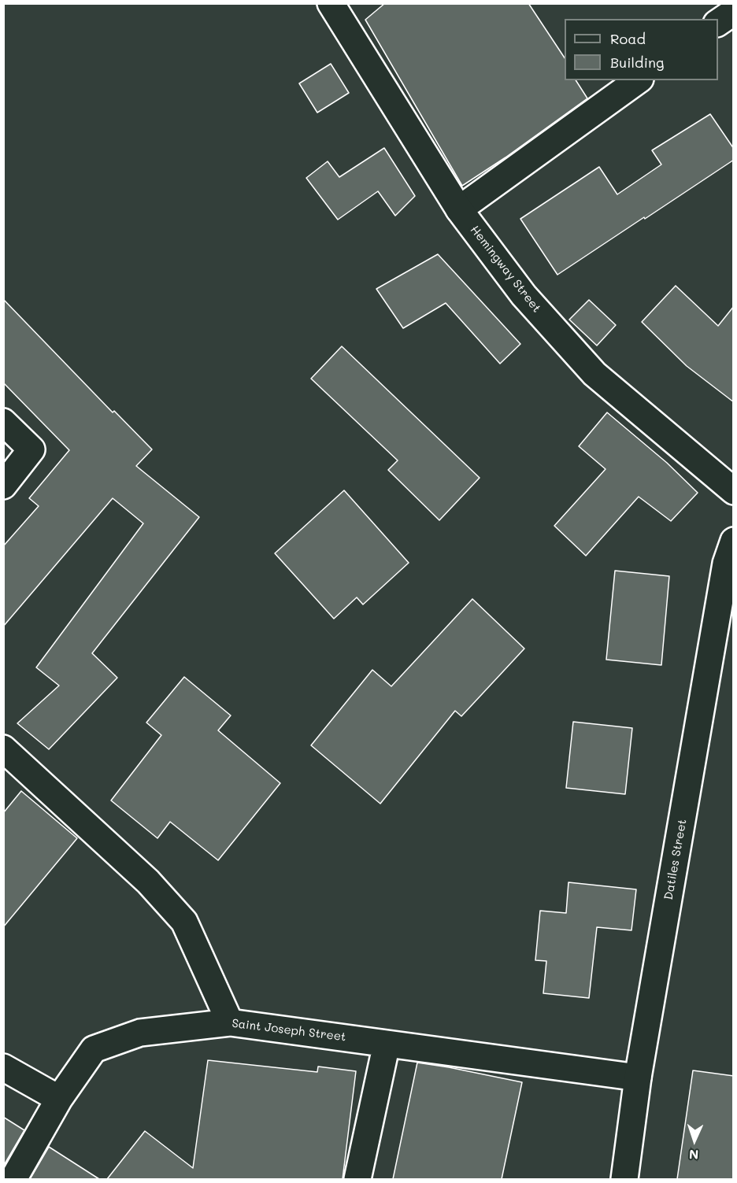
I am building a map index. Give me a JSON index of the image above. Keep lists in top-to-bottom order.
{
  "streets": {
    "street": ["Hemingway Street", "Datiles Street", "Saint Joseph Street"]
  },
  "crossings": [
    ["Datiles Street", "Saint Joseph Street"]
  ],
  "legend": ["Road", "Building"],
  "north": "bottom"
}
